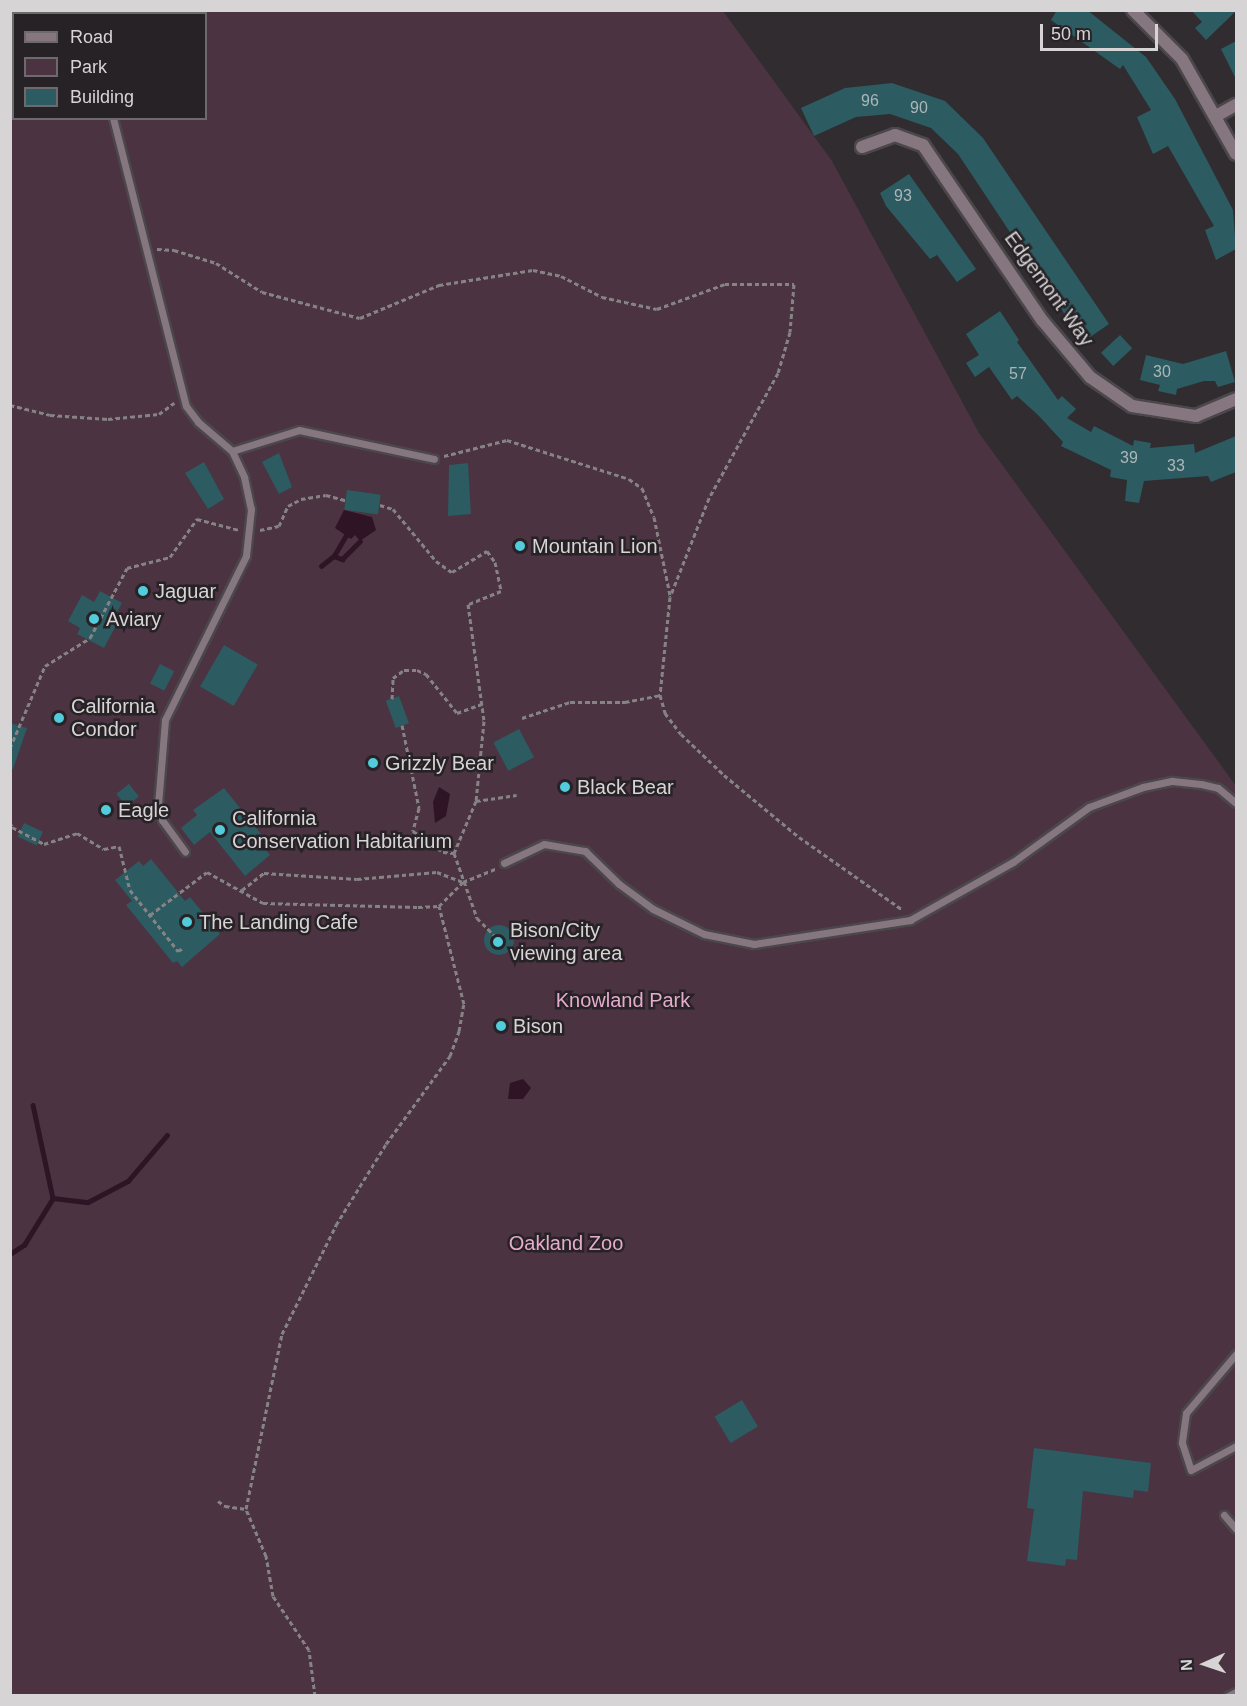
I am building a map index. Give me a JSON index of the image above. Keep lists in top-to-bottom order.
{
  "streets": {
    "street": ["Edgemont Way"]
  },
  "parks": ["Knowland Park", "Oakland Zoo"],
  "places": [
    "Mountain Lion",
    "Jaguar",
    "Aviary",
    "California Condor",
    "Grizzly Bear",
    "Black Bear",
    "Eagle",
    "California Conservation Habitarium",
    "The Landing Cafe",
    "Bison/City viewing area",
    "Bison"
  ],
  "house_numbers": [
    "96",
    "90",
    "93",
    "30",
    "57",
    "39",
    "33"
  ],
  "legend": ["Road", "Park", "Building"],
  "scale_bar": "50 m",
  "north": "left"
}
